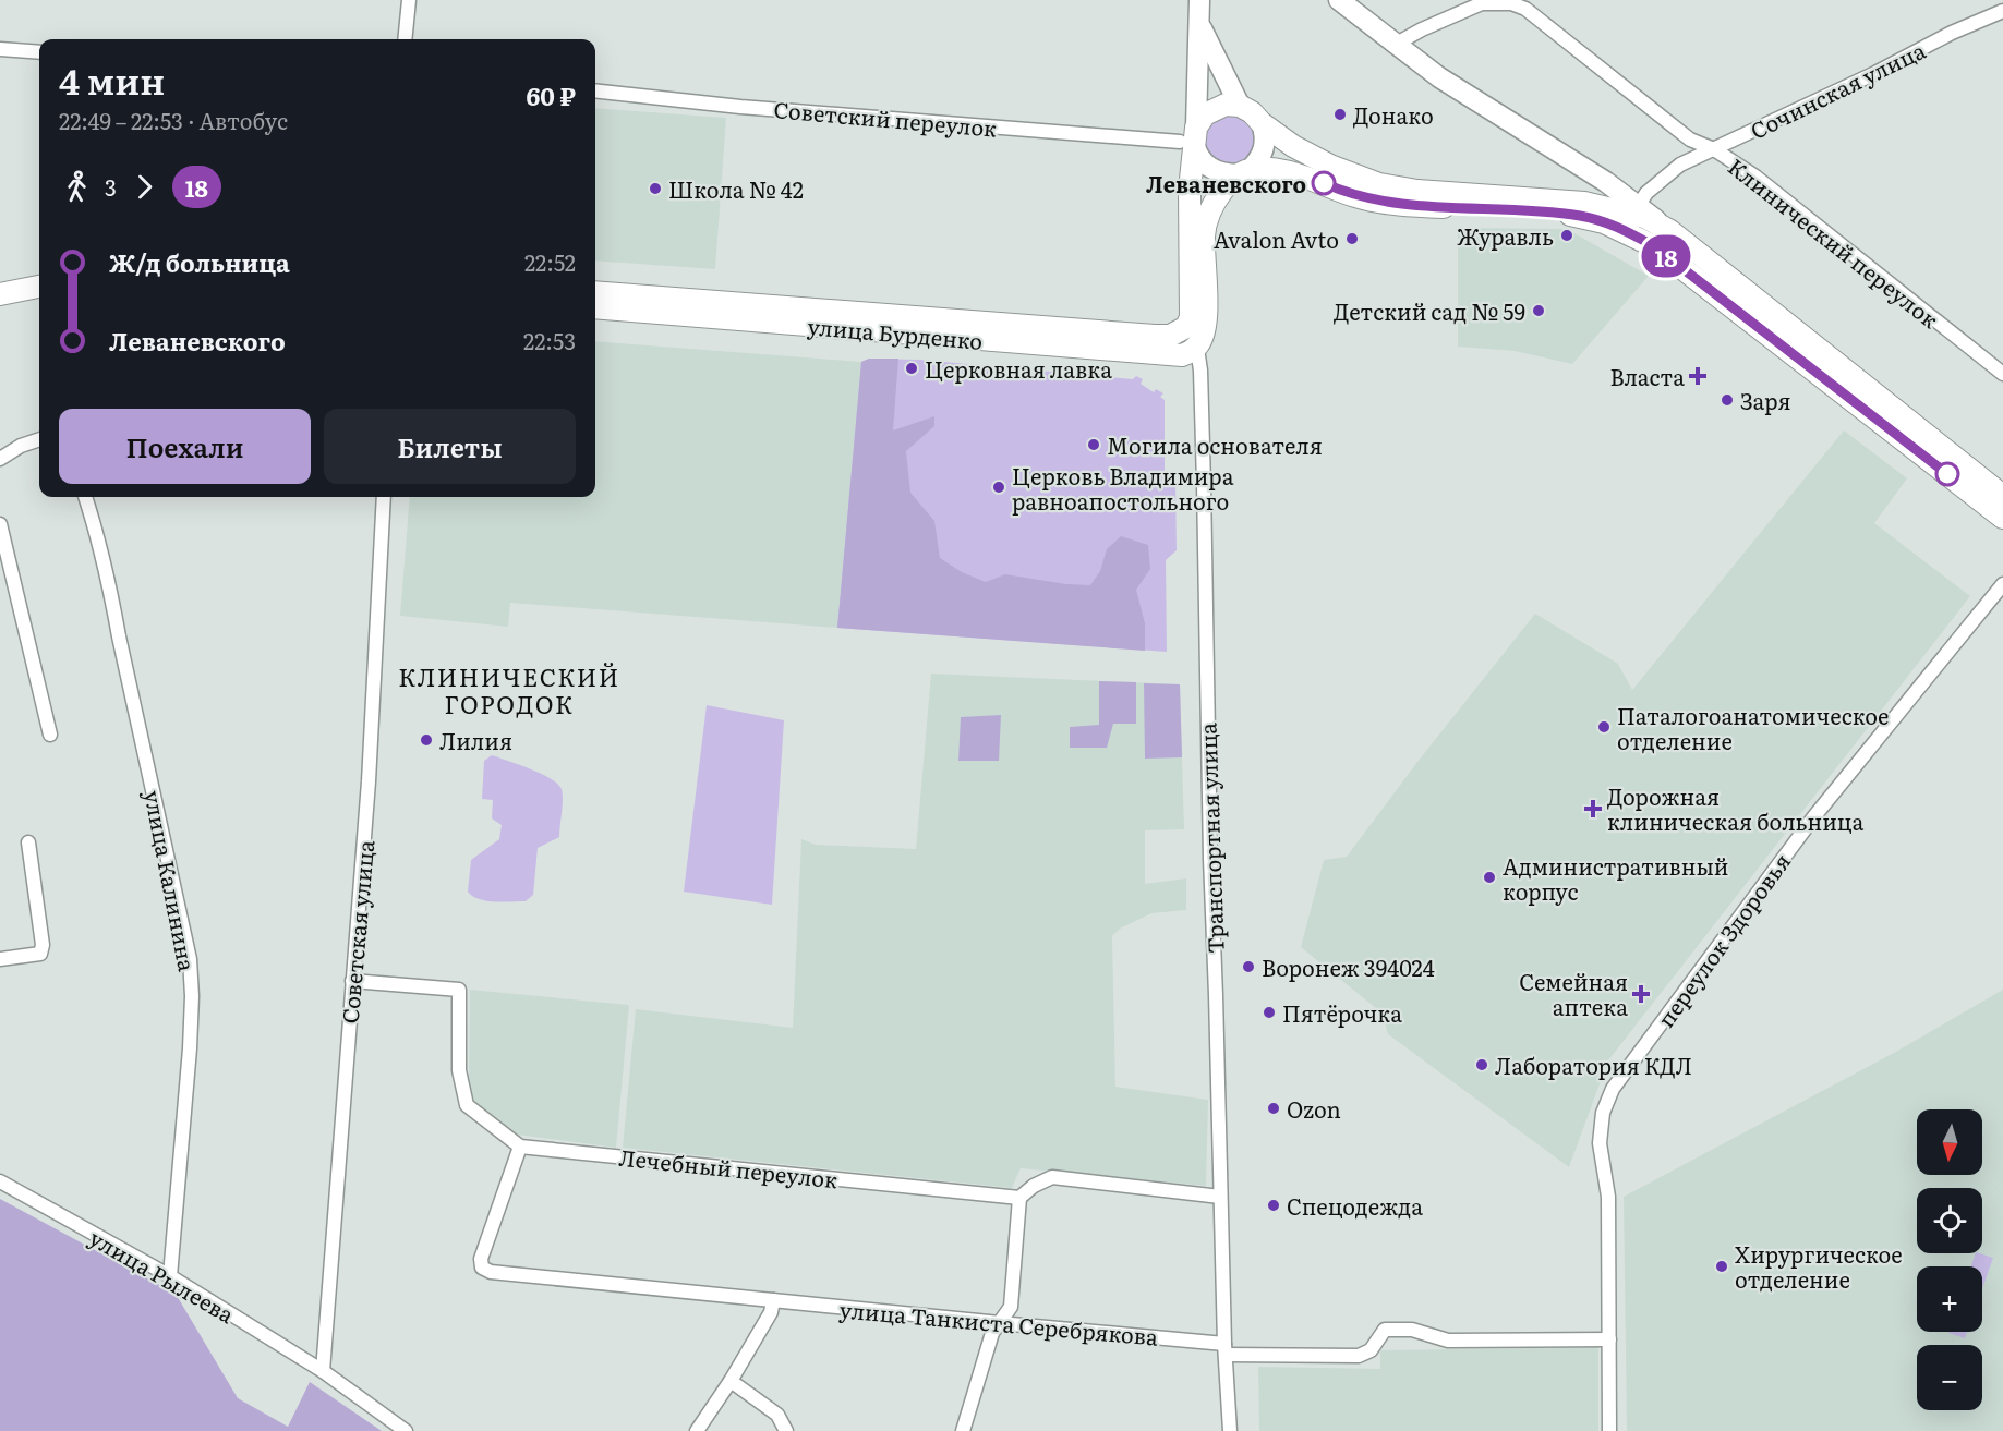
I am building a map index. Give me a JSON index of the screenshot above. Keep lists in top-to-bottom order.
{
  "streets": {
    "main road": ["улица Бурденко"],
    "street": [
      "Сочинская улица",
      "Советский переулок",
      "Клинический переулок",
      "Транспортная улица",
      "улица Калинина",
      "Советская улица",
      "переулок Здоровья",
      "Лечебный переулок",
      "улица Рылеева",
      "улица Танкиста Серебрякова"
    ]
  },
  "crossings": [
    ["Сочинская улица", "Клинический переулок"],
    ["улица Бурденко", "Транспортная улица"],
    ["Транспортная улица", "улица Танкиста Серебрякова"],
    ["улица Калинина", "улица Рылеева"],
    ["Советская улица", "улица Рылеева"],
    ["переулок Здоровья", "улица Танкиста Серебрякова"],
    ["Лечебный переулок", "улица Танкиста Серебрякова"]
  ],
  "districts": ["КЛИНИЧЕСКИЙ ГОРОДОК"],
  "places": {
    "other": [
      "Донако",
      "Леваневского",
      "Школа № 42",
      "Журавль",
      "Avalon Avto",
      "Детский сад № 59",
      "Церковная лавка",
      "Заря",
      "Могила основателя",
      "Церковь Владимира равноапостольного",
      "Паталогоанатомическое отделение",
      "Лилия",
      "Административный корпус",
      "Воронеж 394024",
      "Пятёрочка",
      "Лаборатория КДЛ",
      "Ozon",
      "Спецодежда",
      "Хирургическое отделение"
    ],
    "health": ["Власта", "Дорожная клиническая больница", "Семейная аптека"]
  },
  "lines": ["bus line 18"],
  "north": "bottom",
  "page": {
    "on_map": "18",
    "heading": ["4 мин", "22:49 – 22:53 · Автобус", "60 ₽"],
    "legs": ["3", "18"],
    "list": [
      {
        "name": "Ж/д больница",
        "value": "22:52"
      },
      {
        "name": "Леваневского",
        "value": "22:53"
      }
    ],
    "buttons": ["Поехали", "Билеты"],
    "map_buttons": ["+", "−"]
  }
}
